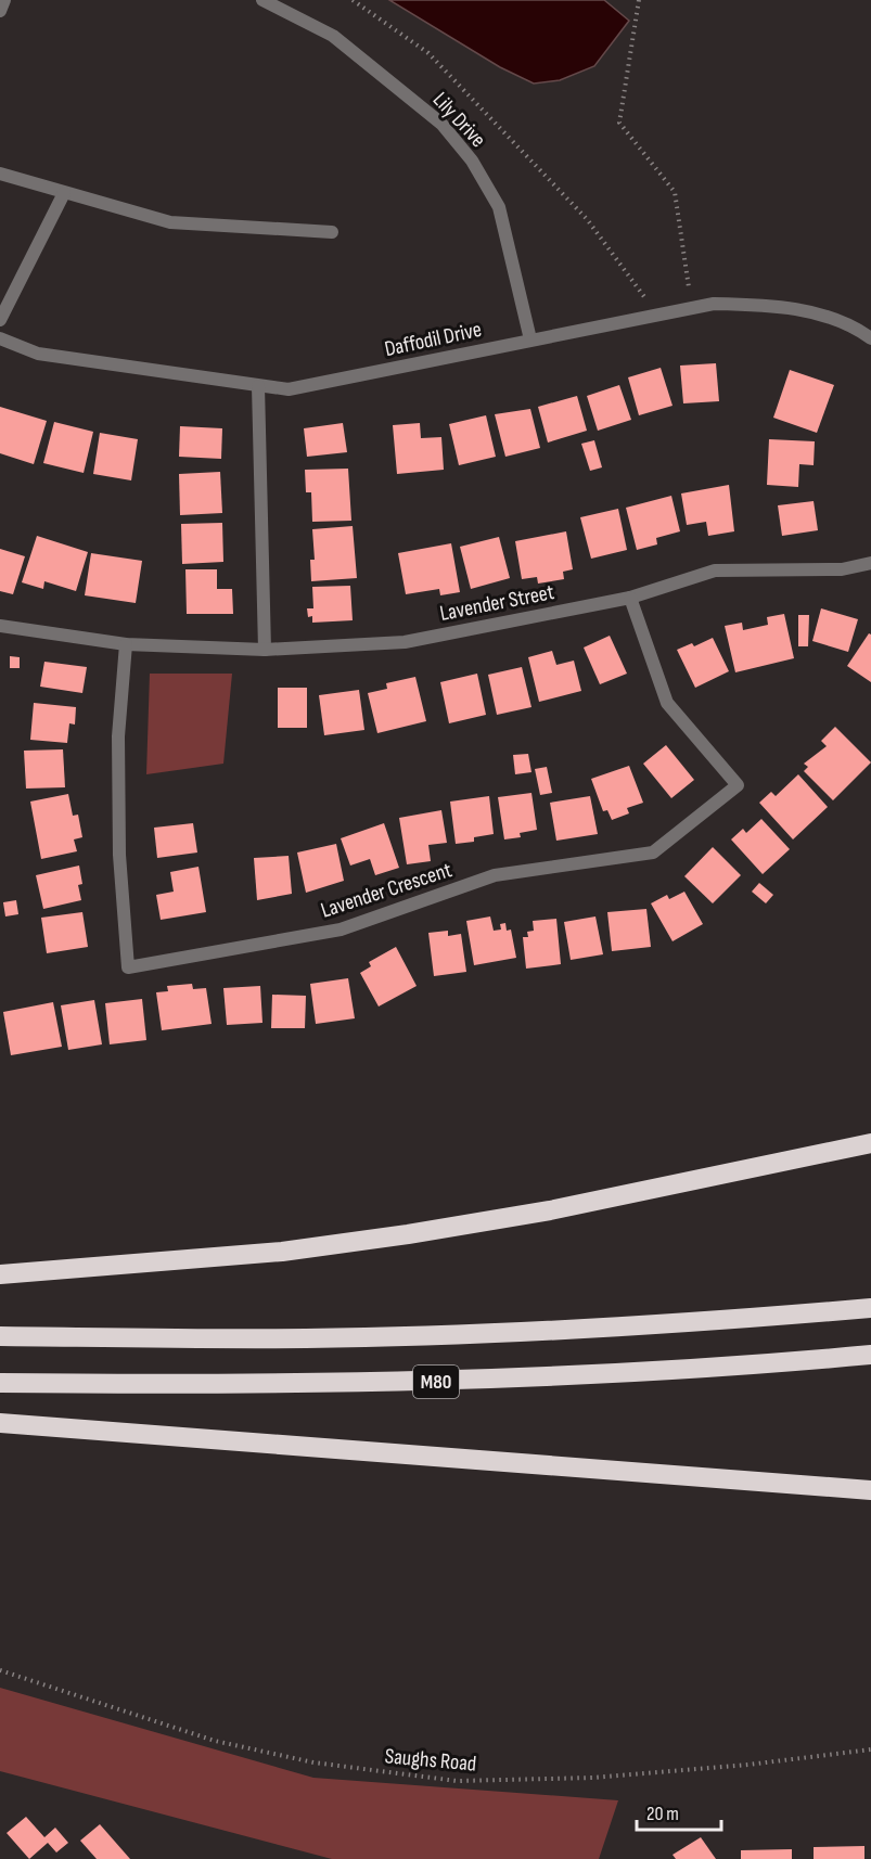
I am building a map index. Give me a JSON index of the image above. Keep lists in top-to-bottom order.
{
  "streets": {
    "highway": ["M80"],
    "street": [
      "Lily Drive",
      "Daffodil Drive",
      "Lavender Street",
      "Lavender Crescent"
    ],
    "path": ["Saughs Road"]
  },
  "crossings": [
    ["Lily Drive", "Daffodil Drive"],
    ["Lavender Street", "Lavender Crescent"]
  ],
  "scale_bar": "20 m"
}
